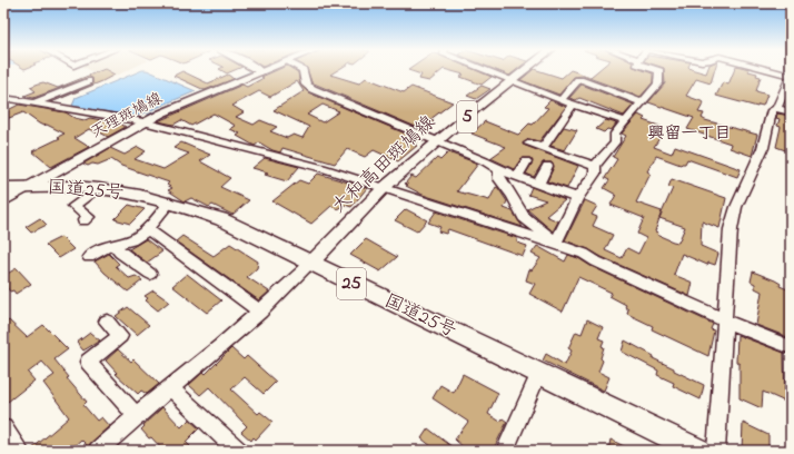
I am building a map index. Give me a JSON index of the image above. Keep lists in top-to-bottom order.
{
  "streets": {
    "highway": ["国道25号", "25"],
    "main road": ["天理斑鳩線", "5", "大和高田斑鳩線"]
  },
  "crossings": [
    ["天理斑鳩線", "国道25号"],
    ["大和高田斑鳩線", "国道25号"]
  ],
  "districts": ["興留一丁目"]
}
